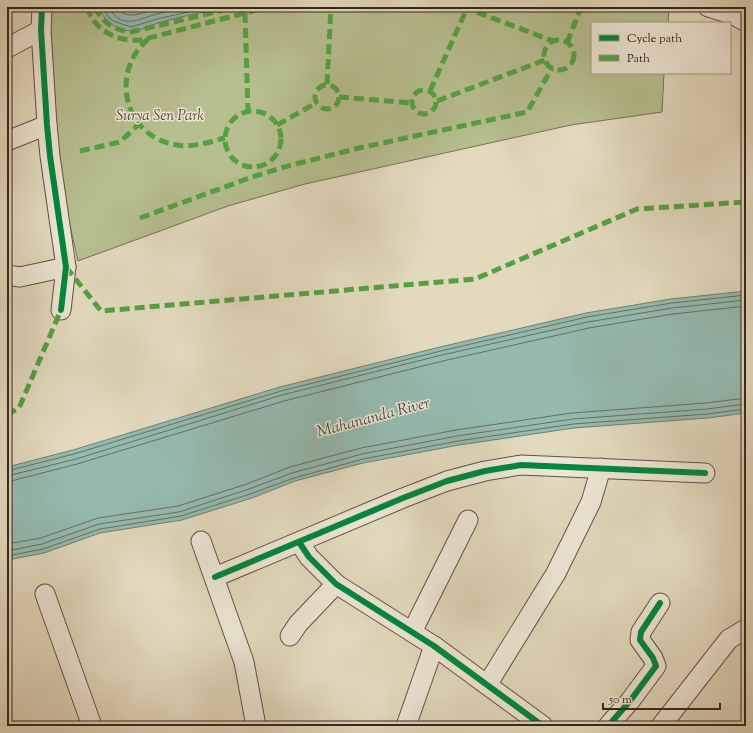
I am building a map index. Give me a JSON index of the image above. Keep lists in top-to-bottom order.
{
  "water": ["Mahananda River"],
  "parks": ["Surya Sen Park"],
  "legend": ["Cycle path", "Path"],
  "scale_bar": "50 m"
}
